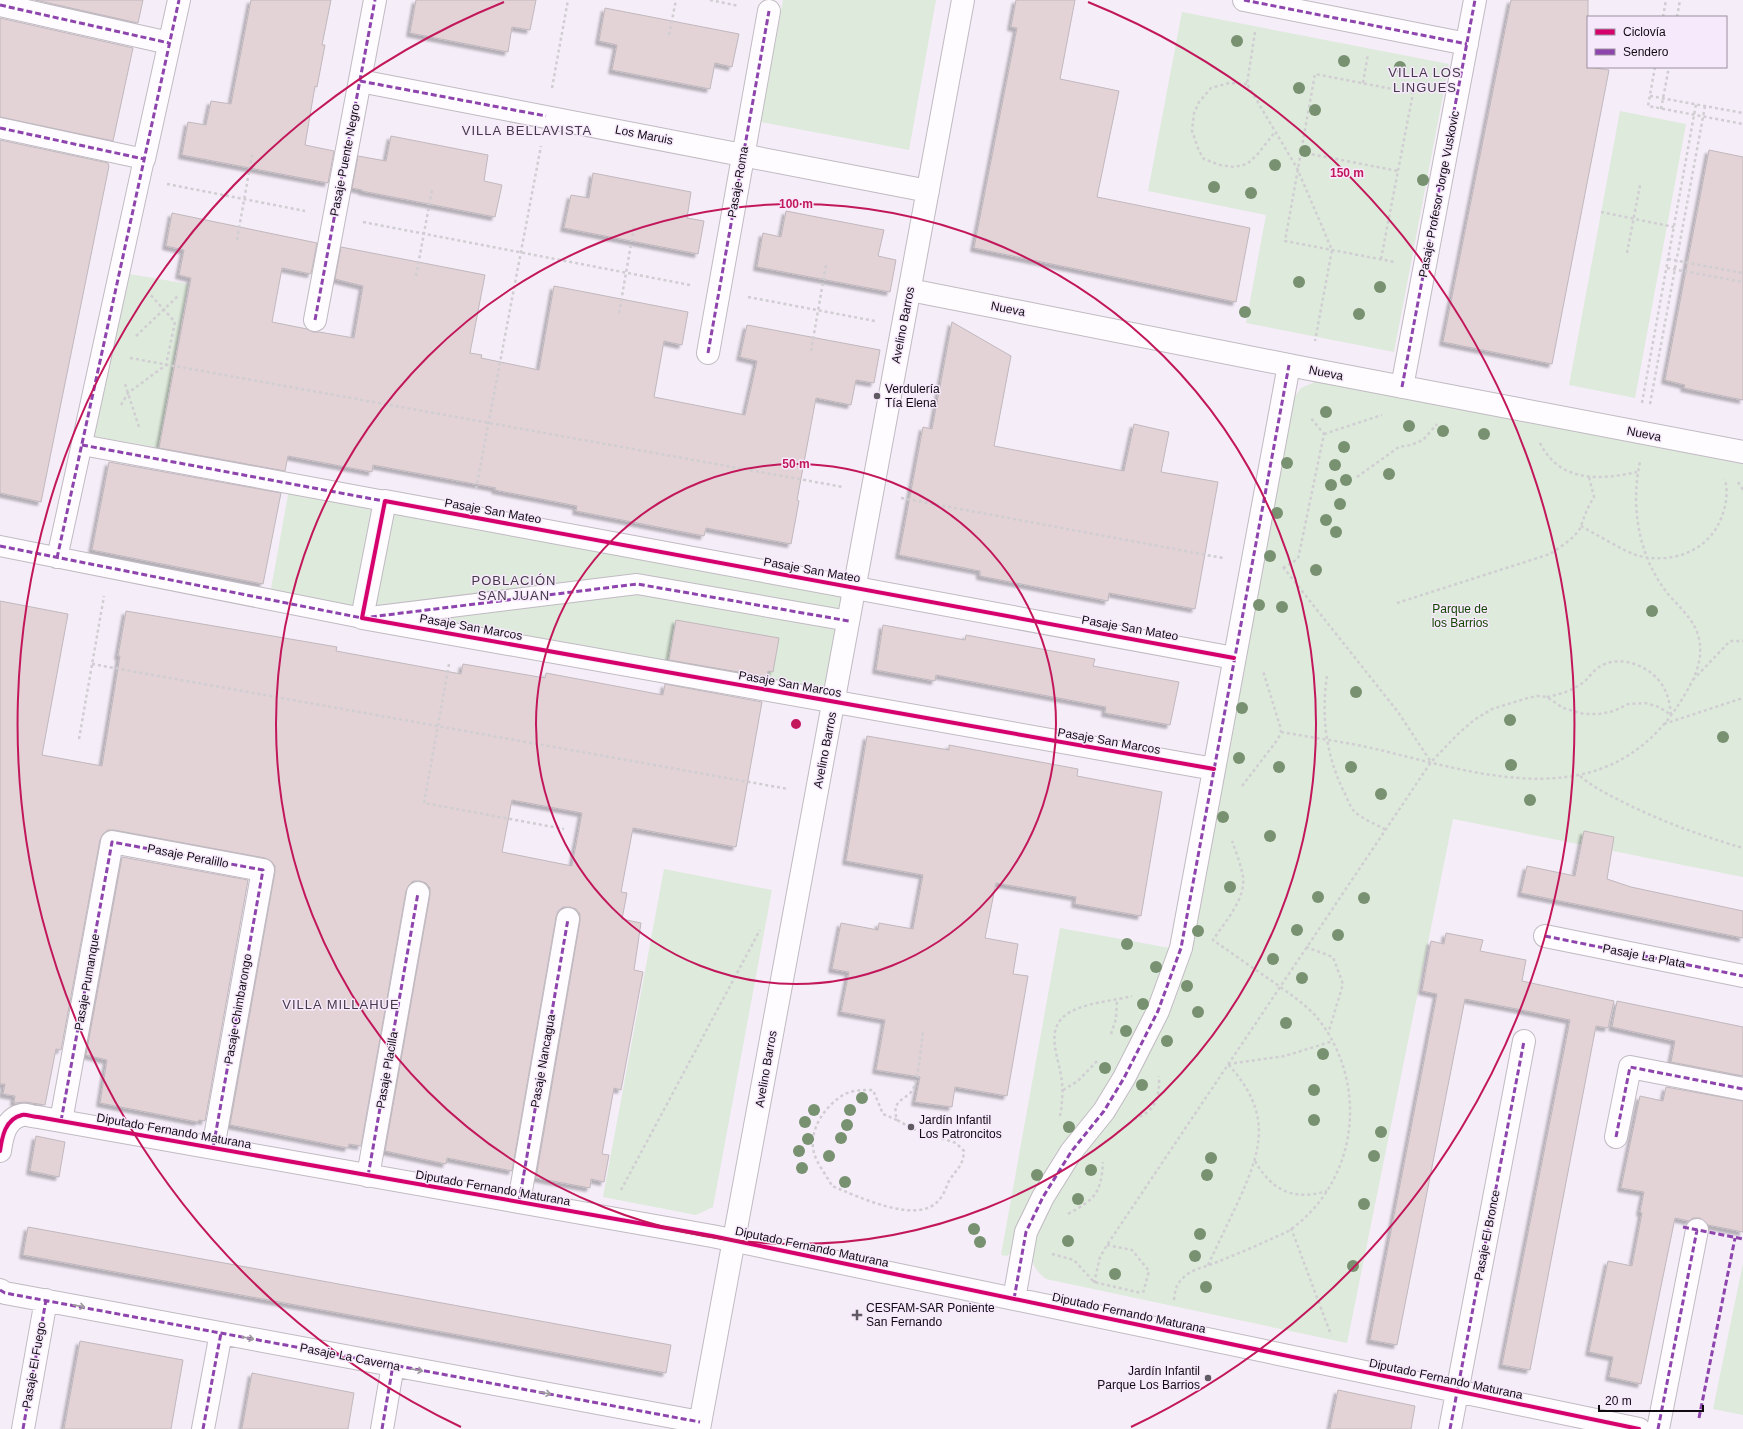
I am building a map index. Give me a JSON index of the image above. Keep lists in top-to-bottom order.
{
  "streets": {
    "street": [
      "Los Maruis",
      "Pasaje Puente Negro",
      "Pasaje Roma",
      "Pasaje Profesor Jorge Vuskovic",
      "Nueva",
      "Avelino Barros",
      "Pasaje San Mateo",
      "Pasaje San Marcos",
      "Pasaje Peralillo",
      "Pasaje La Plata",
      "Pasaje Pumanque",
      "Pasaje Chimbarongo",
      "Pasaje Nancagua",
      "Pasaje Placilla",
      "Diputado Fernando Maturana",
      "Pasaje El Bronce",
      "Pasaje La Caverna",
      "Pasaje El Fuego"
    ]
  },
  "crossings": [
    ["Los Maruis", "Pasaje Puente Negro"],
    ["Los Maruis", "Pasaje Roma"],
    ["Los Maruis", "Avelino Barros"],
    ["Pasaje Profesor Jorge Vuskovic", "Nueva"],
    ["Nueva", "Avelino Barros"],
    ["Avelino Barros", "Pasaje San Mateo"],
    ["Avelino Barros", "Pasaje San Marcos"],
    ["Avelino Barros", "Diputado Fernando Maturana"],
    ["Avelino Barros", "Pasaje La Caverna"],
    ["Pasaje Peralillo", "Pasaje Pumanque"],
    ["Pasaje Peralillo", "Pasaje Chimbarongo"],
    ["Pasaje Pumanque", "Diputado Fernando Maturana"],
    ["Pasaje Chimbarongo", "Diputado Fernando Maturana"],
    ["Pasaje Nancagua", "Diputado Fernando Maturana"],
    ["Pasaje Placilla", "Diputado Fernando Maturana"],
    ["Diputado Fernando Maturana", "Pasaje El Bronce"],
    ["Pasaje La Caverna", "Pasaje El Fuego"]
  ],
  "one_way": ["Pasaje La Caverna"],
  "districts": [
    "VILLA LOS LINGUES",
    "VILLA BELLAVISTA",
    "POBLACIÓN SAN JUAN",
    "VILLA MILLAHUE"
  ],
  "parks": ["Parque de los Barrios"],
  "places": {
    "other": ["Verdulería Tía Elena", "Jardín Infantil Los Patroncitos", "Jardín Infantil Parque Los Barrios"],
    "health": ["CESFAM-SAR Poniente San Fernando"]
  },
  "legend": ["Ciclovía", "Sendero"],
  "scale_bar": "20 m",
  "rings": ["150 m", "100 m", "50 m"]
}
